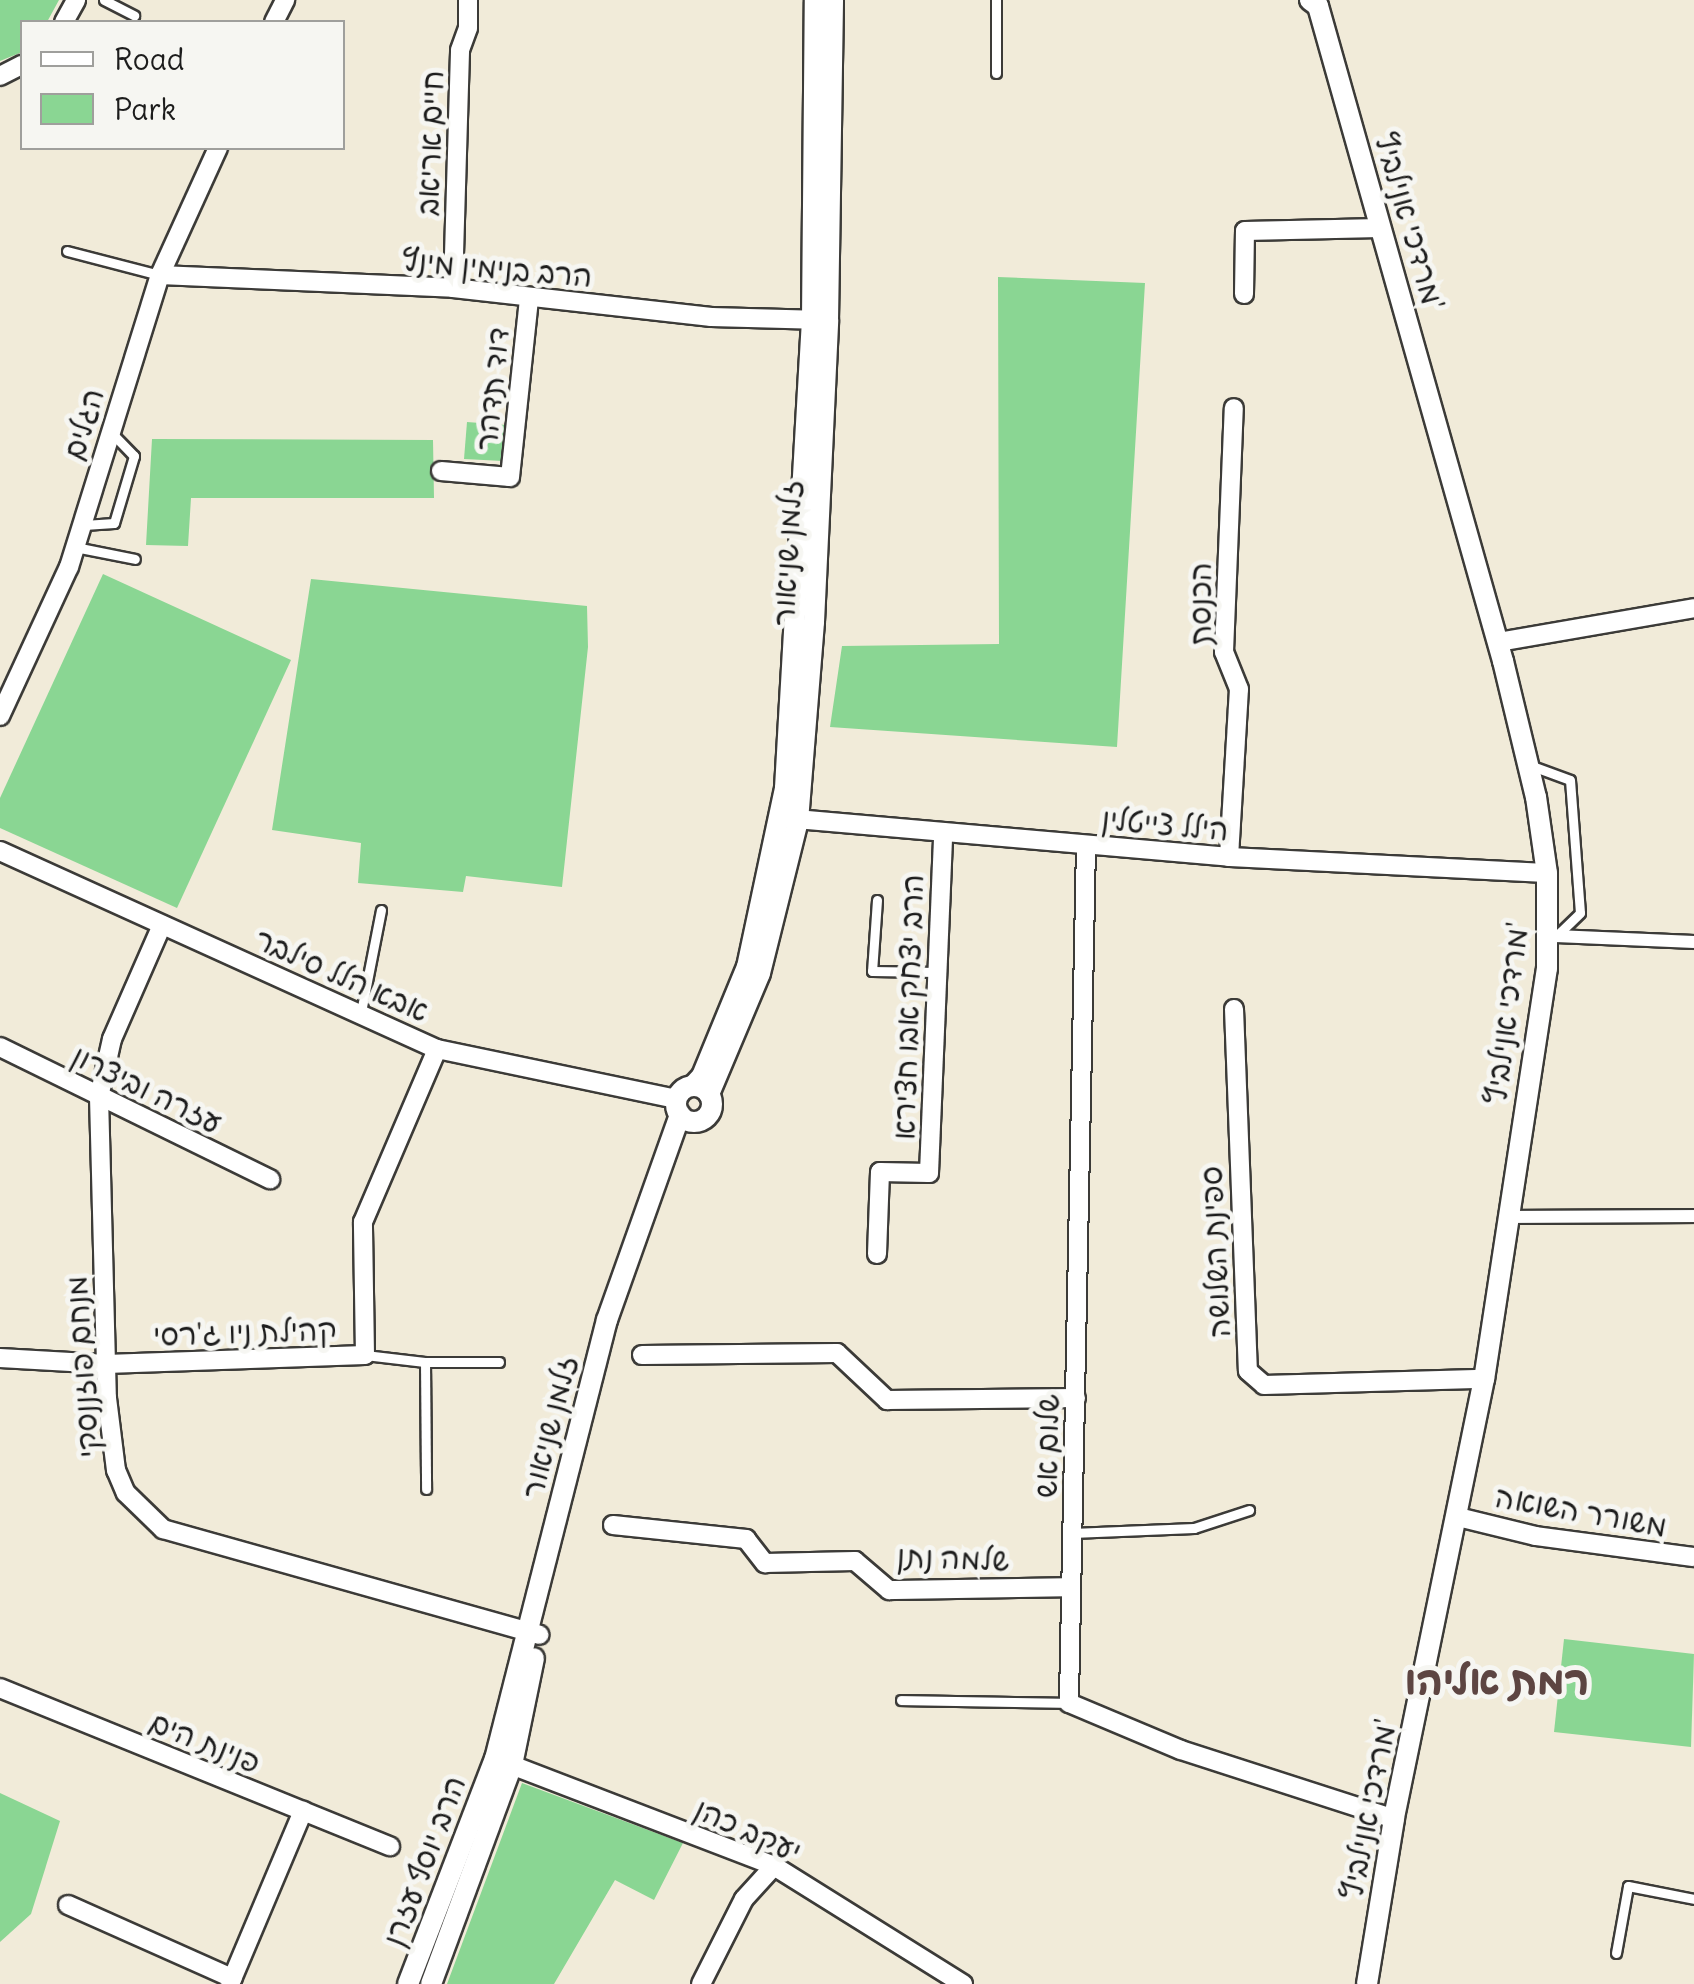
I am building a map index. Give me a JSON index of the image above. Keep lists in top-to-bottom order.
{
  "streets": {
    "street": [
      "חיים אריאב",
      "מרדכי אנילביץ'",
      "הרב בנימין מינץ",
      "דוד תדהר",
      "הגלים",
      "זלמן שניאור",
      "הכנסת",
      "הילל צייטלין",
      "אבא הלל סילבר",
      "הרב יצחק אבו חצירא",
      "עזרה וביצרון",
      "ספינת השלושה",
      "קהילת ניו ג'רסי",
      "מנחם פוזננסקי",
      "שלום אש",
      "משורר השואה",
      "שלמה נתן",
      "פנינת הים",
      "יעקב כהן",
      "הרב יוסף עזרן"
    ]
  },
  "crossings": [
    ["חיים אריאב", "הרב בנימין מינץ"],
    ["מרדכי אנילביץ'", "הילל צייטלין"],
    ["מרדכי אנילביץ'", "ספינת השלושה"],
    ["מרדכי אנילביץ'", "משורר השואה"],
    ["הרב בנימין מינץ", "דוד תדהר"],
    ["הרב בנימין מינץ", "הגלים"],
    ["הרב בנימין מינץ", "זלמן שניאור"],
    ["זלמן שניאור", "הילל צייטלין"],
    ["זלמן שניאור", "אבא הלל סילבר"],
    ["זלמן שניאור", "מנחם פוזננסקי"],
    ["זלמן שניאור", "יעקב כהן"],
    ["זלמן שניאור", "הרב יוסף עזרן"],
    ["הכנסת", "הילל צייטלין"],
    ["הילל צייטלין", "הרב יצחק אבו חצירא"],
    ["הילל צייטלין", "שלום אש"],
    ["אבא הלל סילבר", "קהילת ניו ג'רסי"],
    ["אבא הלל סילבר", "מנחם פוזננסקי"],
    ["עזרה וביצרון", "מנחם פוזננסקי"],
    ["קהילת ניו ג'רסי", "מנחם פוזננסקי"],
    ["שלום אש", "שלמה נתן"],
    ["יעקב כהן", "הרב יוסף עזרן"]
  ],
  "districts": ["רמת אליהו"],
  "legend": ["Road", "Park"]
}
